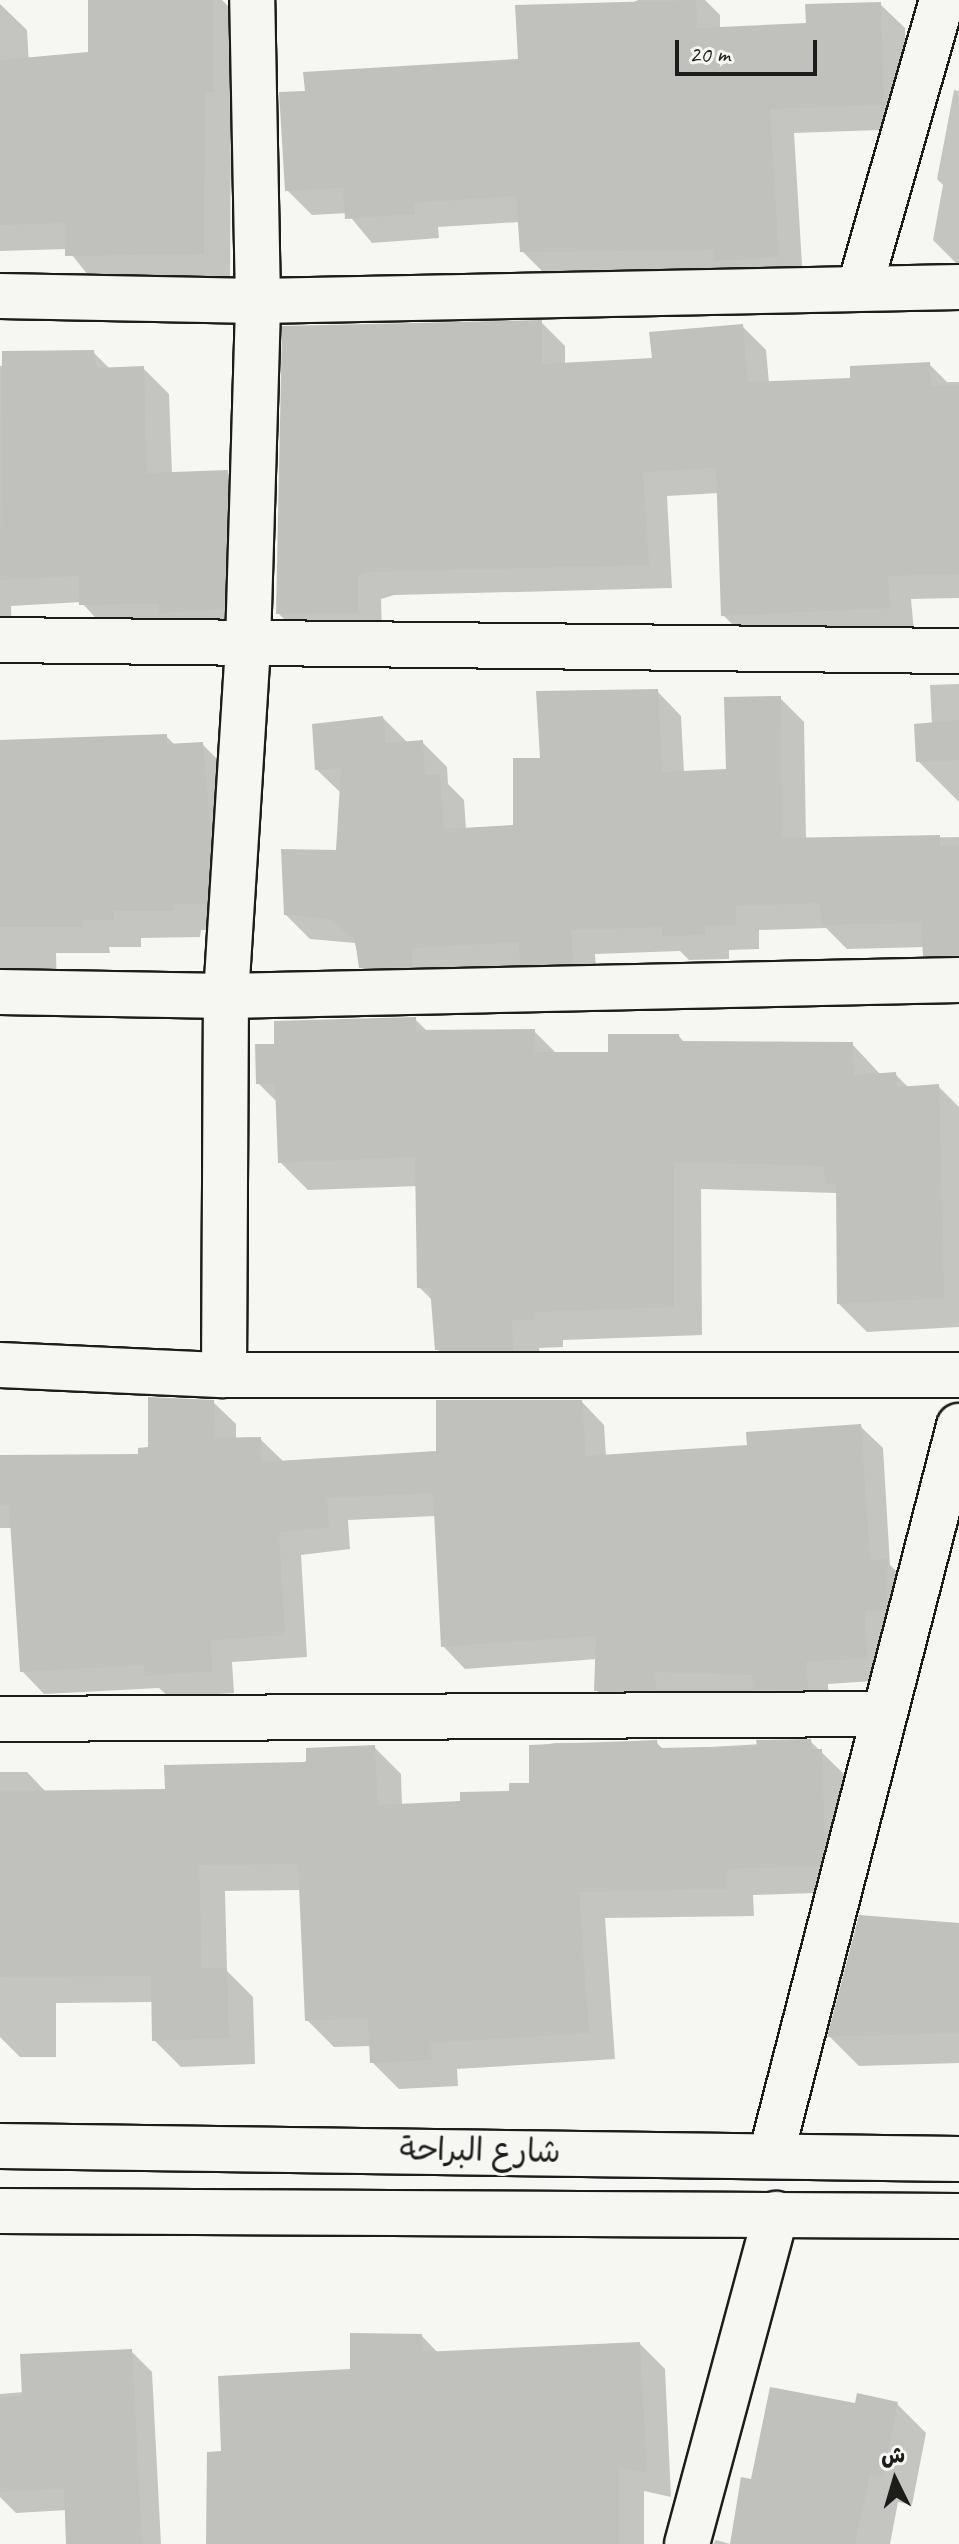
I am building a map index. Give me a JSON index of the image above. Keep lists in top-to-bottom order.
{
  "streets": {
    "street": ["شارع البراحة"]
  },
  "scale_bar": "20 m",
  "north": "top"
}
